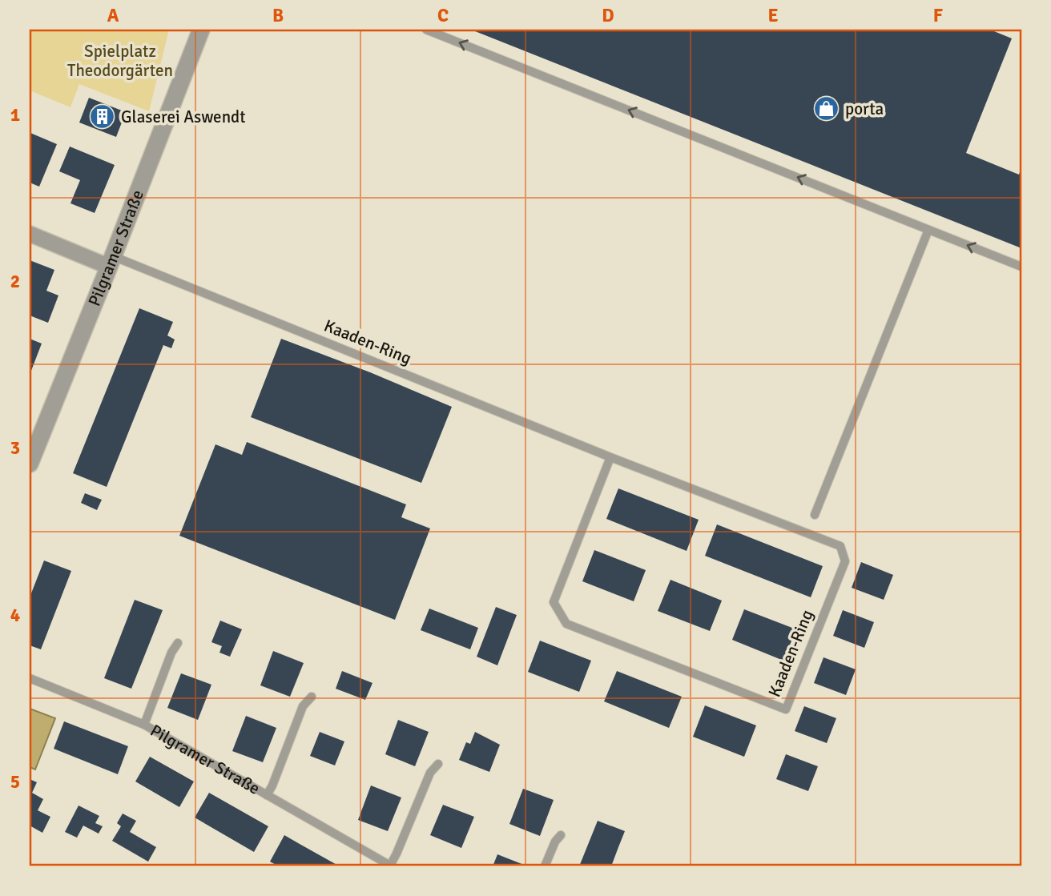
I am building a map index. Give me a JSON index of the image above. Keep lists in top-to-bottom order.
{
  "streets": {
    "street": ["Pilgramer Straße"],
    "lane": ["Kaaden-Ring"]
  },
  "crossings": [
    ["Pilgramer Straße", "Kaaden-Ring"]
  ],
  "parks": ["Spielplatz Theodorgärten"],
  "places": {
    "shop": ["porta"],
    "building": ["Glaserei Aswendt"]
  },
  "grid": {
    "columns": [
      "A",
      "B",
      "C",
      "D",
      "E",
      "F"
    ],
    "rows": [
      "1",
      "2",
      "3",
      "4",
      "5"
    ]
  }
}
